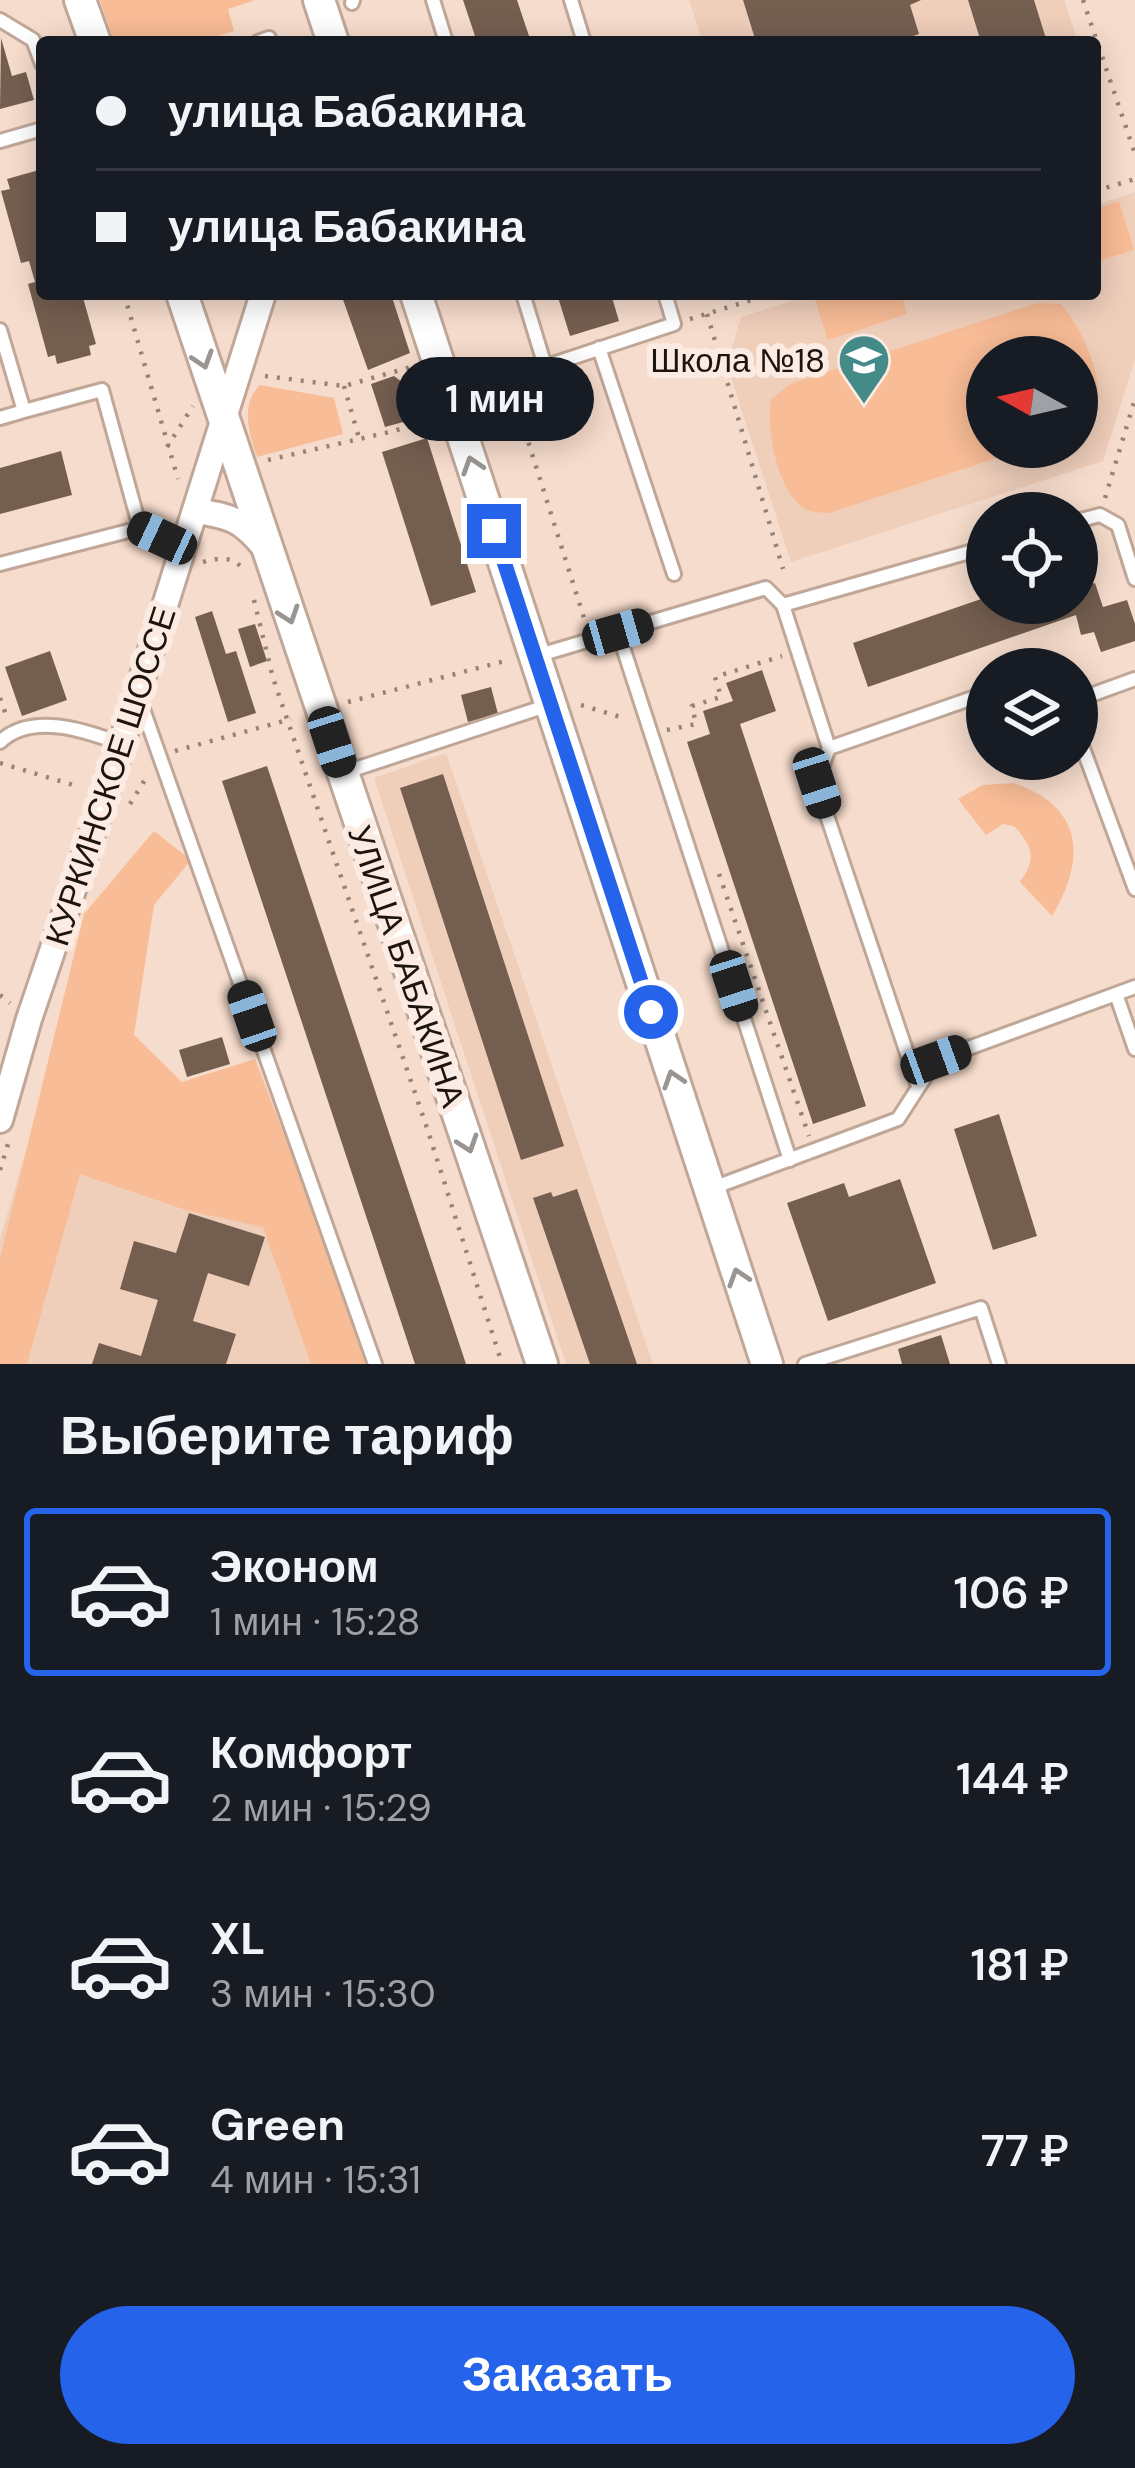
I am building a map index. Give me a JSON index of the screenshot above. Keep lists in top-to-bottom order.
{
  "streets": {
    "street": ["КУРКИНСКОЕ ШОССЕ", "УЛИЦА БАБАКИНА"]
  },
  "crossings": [
    ["КУРКИНСКОЕ ШОССЕ", "УЛИЦА БАБАКИНА"]
  ],
  "places": {
    "school or university": ["Школа №18"]
  },
  "north": "left",
  "page": {
    "banner": ["улица Бабакина", "улица Бабакина"],
    "bubble": "1 мин",
    "heading": "Выберите тариф",
    "list": [
      {
        "name": "Эконом",
        "note": "1 мин · 15:28",
        "value": "106 ₽"
      },
      {
        "name": "Комфорт",
        "note": "2 мин · 15:29",
        "value": "144 ₽"
      },
      {
        "name": "XL",
        "note": "3 мин · 15:30",
        "value": "181 ₽"
      },
      {
        "name": "Green",
        "note": "4 мин · 15:31",
        "value": "77 ₽"
      }
    ],
    "buttons": "Заказать"
  }
}
